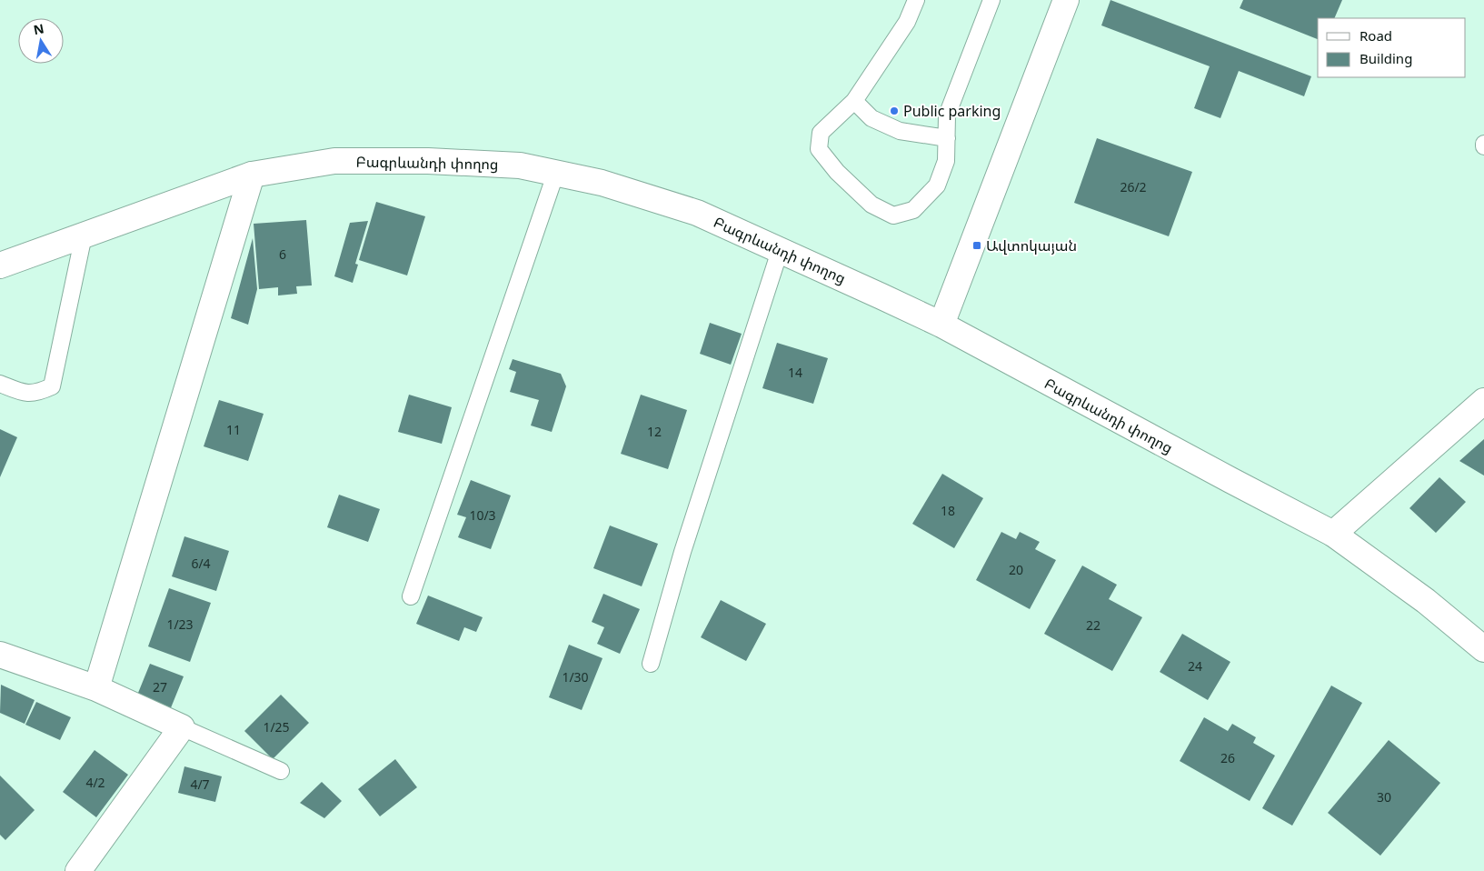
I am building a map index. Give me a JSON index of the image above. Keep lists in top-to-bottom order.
{
  "streets": {
    "street": ["Բագրևանդի փողոց"]
  },
  "places": {
    "other": ["Public parking"],
    "transit": ["Ավտոկայան"]
  },
  "house_numbers": [
    "26/2",
    "6",
    "14",
    "11",
    "12",
    "18",
    "10/3",
    "6/4",
    "20",
    "1/23",
    "22",
    "24",
    "1/30",
    "27",
    "1/25",
    "26",
    "4/2",
    "4/7",
    "30"
  ],
  "legend": ["Road", "Building"],
  "north": "top"
}
